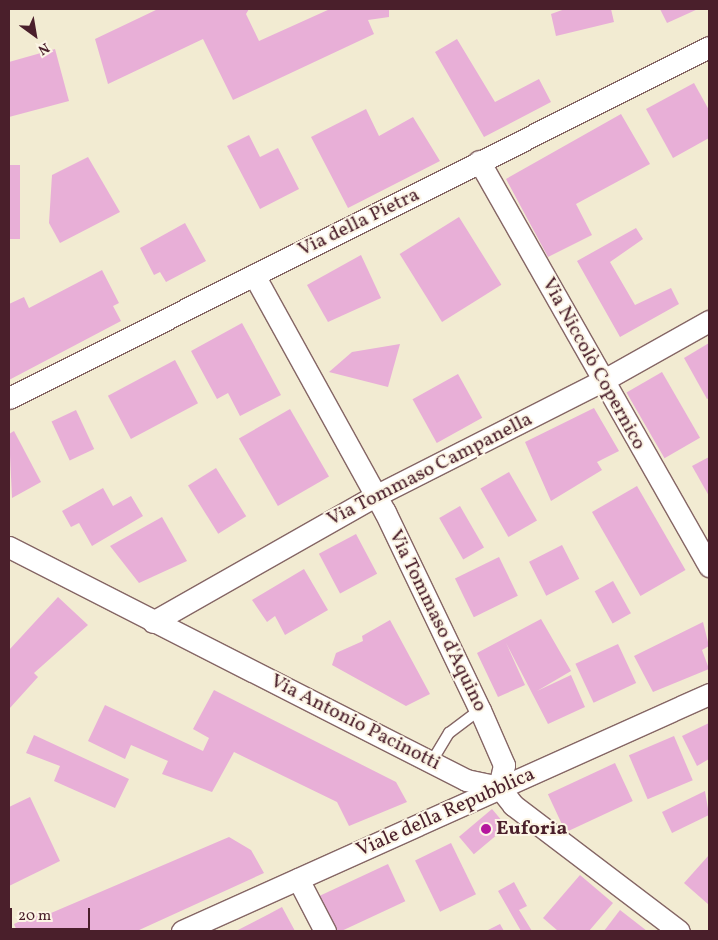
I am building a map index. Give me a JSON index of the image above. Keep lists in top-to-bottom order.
{
  "streets": {
    "street": [
      "Via della Pietra",
      "Via Niccolò Copernico",
      "Via Tommaso Campanella",
      "Via Tommaso d'Aquino",
      "Via Antonio Pacinotti",
      "Viale della Repubblica"
    ]
  },
  "crossings": [
    ["Via della Pietra", "Via Niccolò Copernico"],
    ["Via della Pietra", "Via Tommaso d'Aquino"],
    ["Via Niccolò Copernico", "Via Tommaso Campanella"],
    ["Via Tommaso Campanella", "Via Tommaso d'Aquino"],
    ["Via Tommaso Campanella", "Via Antonio Pacinotti"],
    ["Via Tommaso d'Aquino", "Via Antonio Pacinotti"],
    ["Via Tommaso d'Aquino", "Viale della Repubblica"],
    ["Via Antonio Pacinotti", "Viale della Repubblica"]
  ],
  "places": ["Euforia"],
  "scale_bar": "20 m",
  "north": "bottom right"
}
